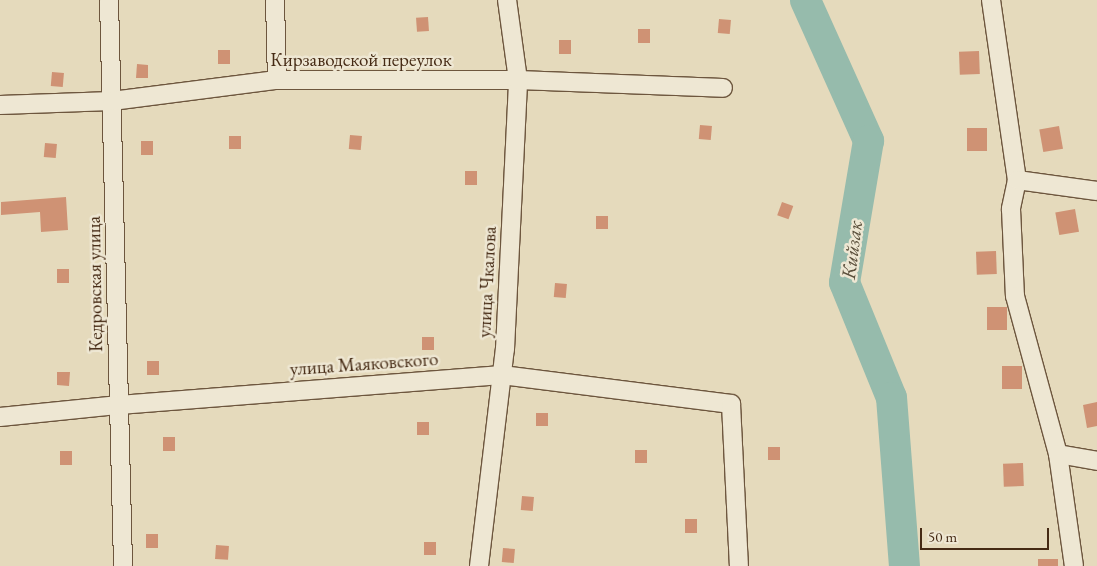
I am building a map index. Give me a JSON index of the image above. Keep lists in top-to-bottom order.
{
  "streets": {
    "street": [
      "Кирзаводской переулок",
      "улица Чкалова",
      "Кедровская улица",
      "улица Маяковского"
    ]
  },
  "crossings": [
    ["Кирзаводской переулок", "улица Чкалова"],
    ["Кирзаводской переулок", "Кедровская улица"],
    ["улица Чкалова", "улица Маяковского"],
    ["Кедровская улица", "улица Маяковского"]
  ],
  "water": ["Кийзак"],
  "scale_bar": "50 m"
}
